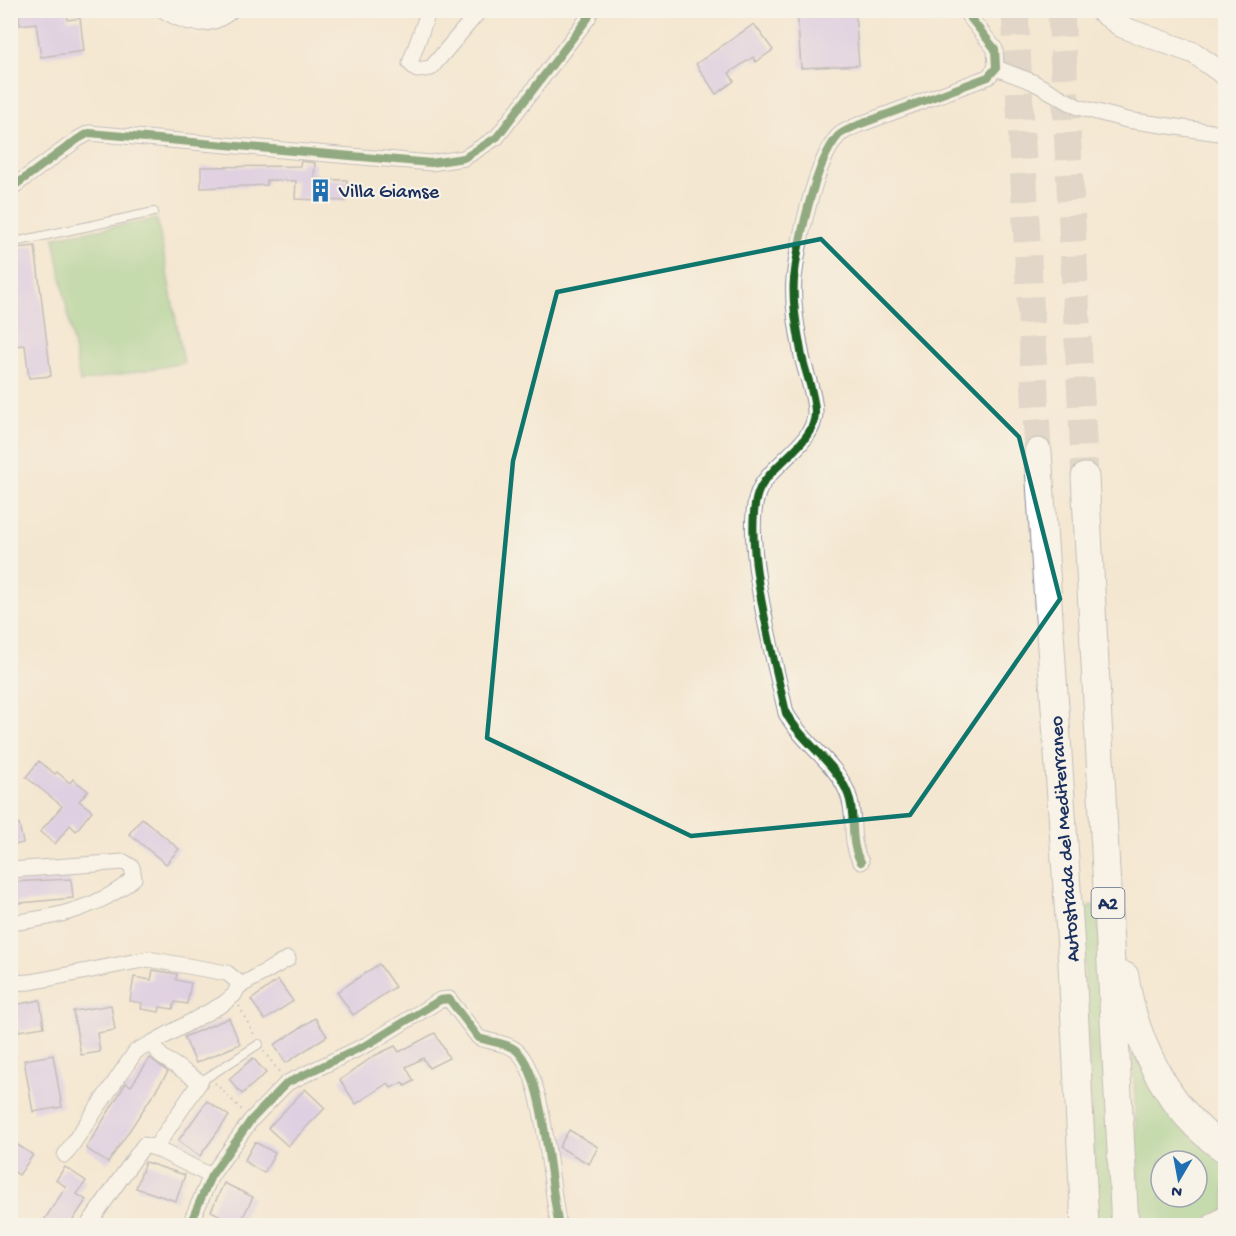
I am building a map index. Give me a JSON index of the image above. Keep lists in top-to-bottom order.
{
  "streets": {
    "highway": ["Autostrada del Mediterraneo", "A2"]
  },
  "places": {
    "building": ["Villa Giamse"]
  },
  "north": "bottom"
}
